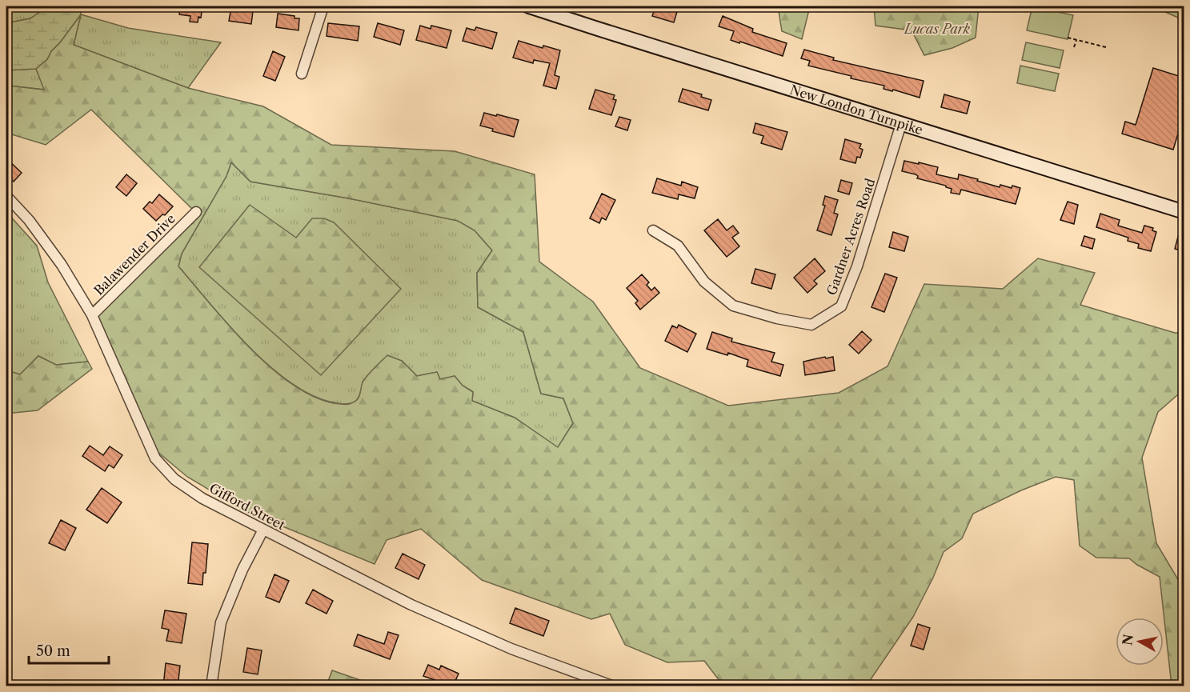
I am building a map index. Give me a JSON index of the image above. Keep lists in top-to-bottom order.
{
  "streets": {
    "main road": ["New London Turnpike"],
    "street": ["Gardner Acres Road", "Balawender Drive", "Gifford Street"]
  },
  "crossings": [
    ["New London Turnpike", "Gardner Acres Road"],
    ["Balawender Drive", "Gifford Street"]
  ],
  "parks": ["Lucas Park"],
  "scale_bar": "50 m",
  "north": "left"
}
